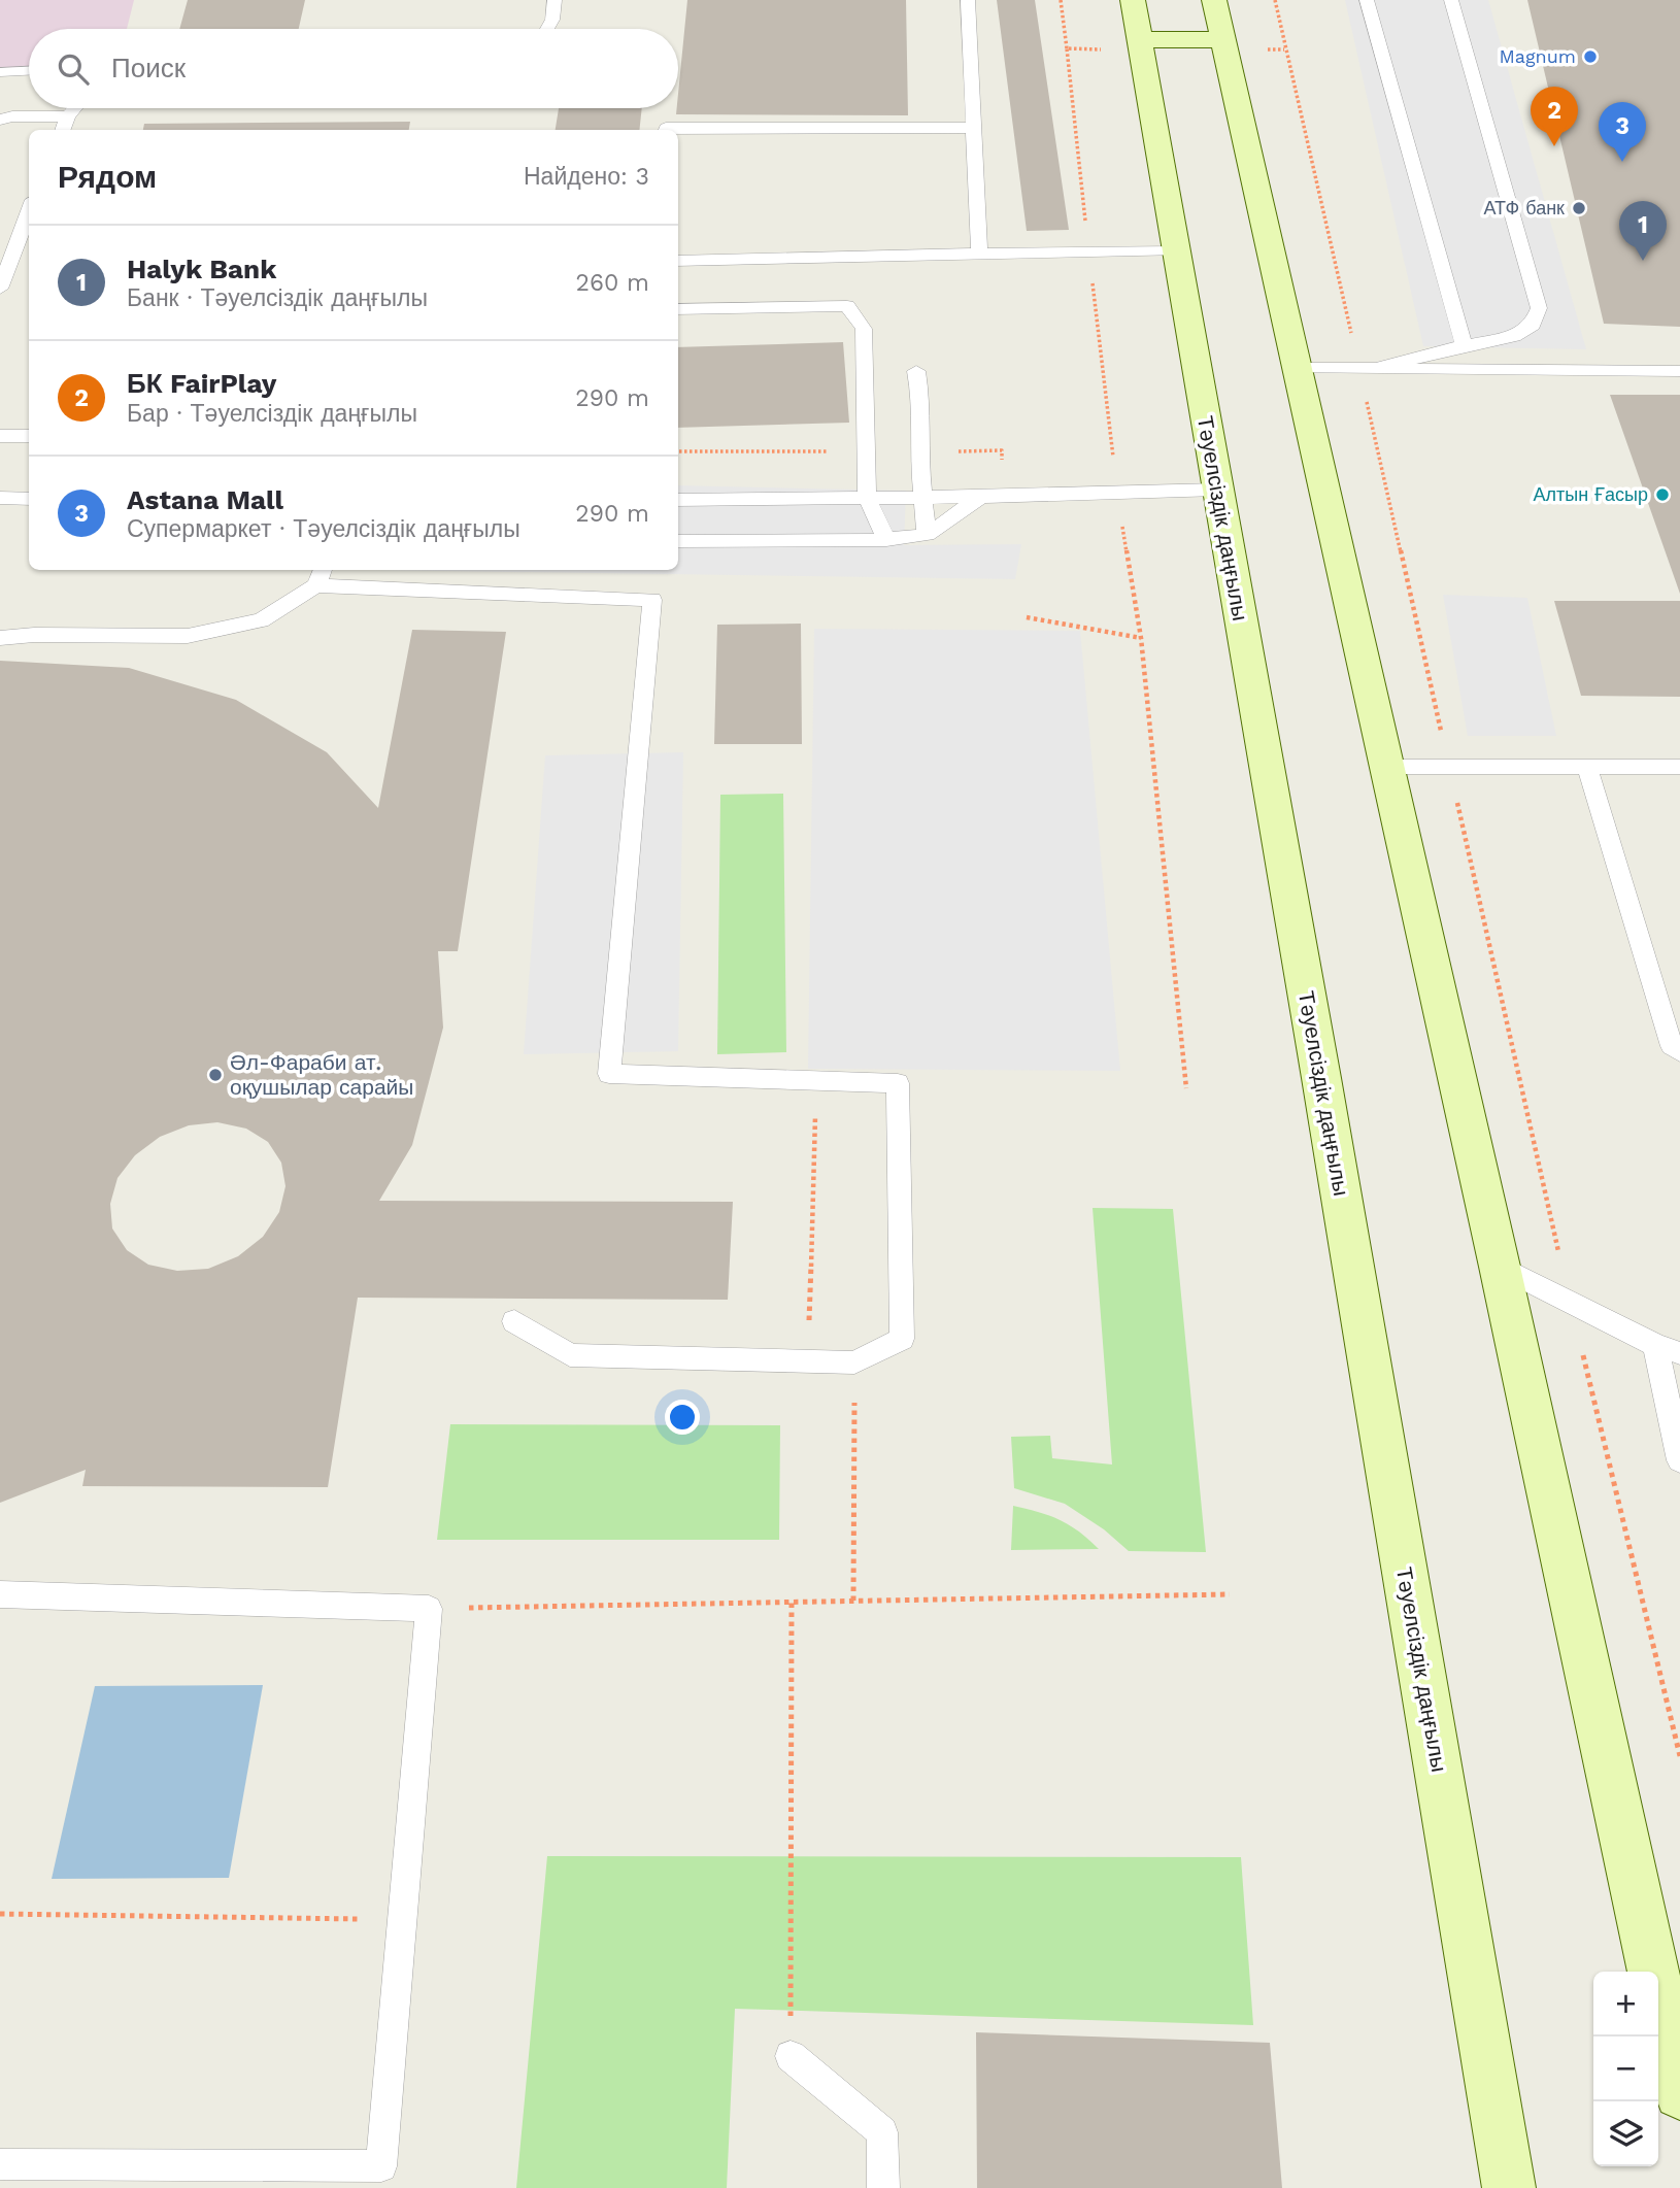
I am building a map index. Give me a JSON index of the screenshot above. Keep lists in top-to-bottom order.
{
  "streets": {
    "main road": ["Тәуелсіздік даңғылы"]
  },
  "places": [
    "Magnum",
    "АТФ банк",
    "Алтын Ғасыр",
    "Әл-Фараби ат. оқушылар сарайы"
  ],
  "page": {
    "search": "Поиск",
    "pins": ["2", "3", "1"],
    "heading": ["Рядом", "Найдено: 3"],
    "list": [
      {
        "mark": "1",
        "name": "Halyk Bank",
        "note": "Банк · Тәуелсіздік даңғылы",
        "value": "260 m"
      },
      {
        "mark": "2",
        "name": "БК FairPlay",
        "note": "Бар · Тәуелсіздік даңғылы",
        "value": "290 m"
      },
      {
        "mark": "3",
        "name": "Astana Mall",
        "note": "Супермаркет · Тәуелсіздік даңғылы",
        "value": "290 m"
      }
    ],
    "map_buttons": ["+", "−"]
  }
}
